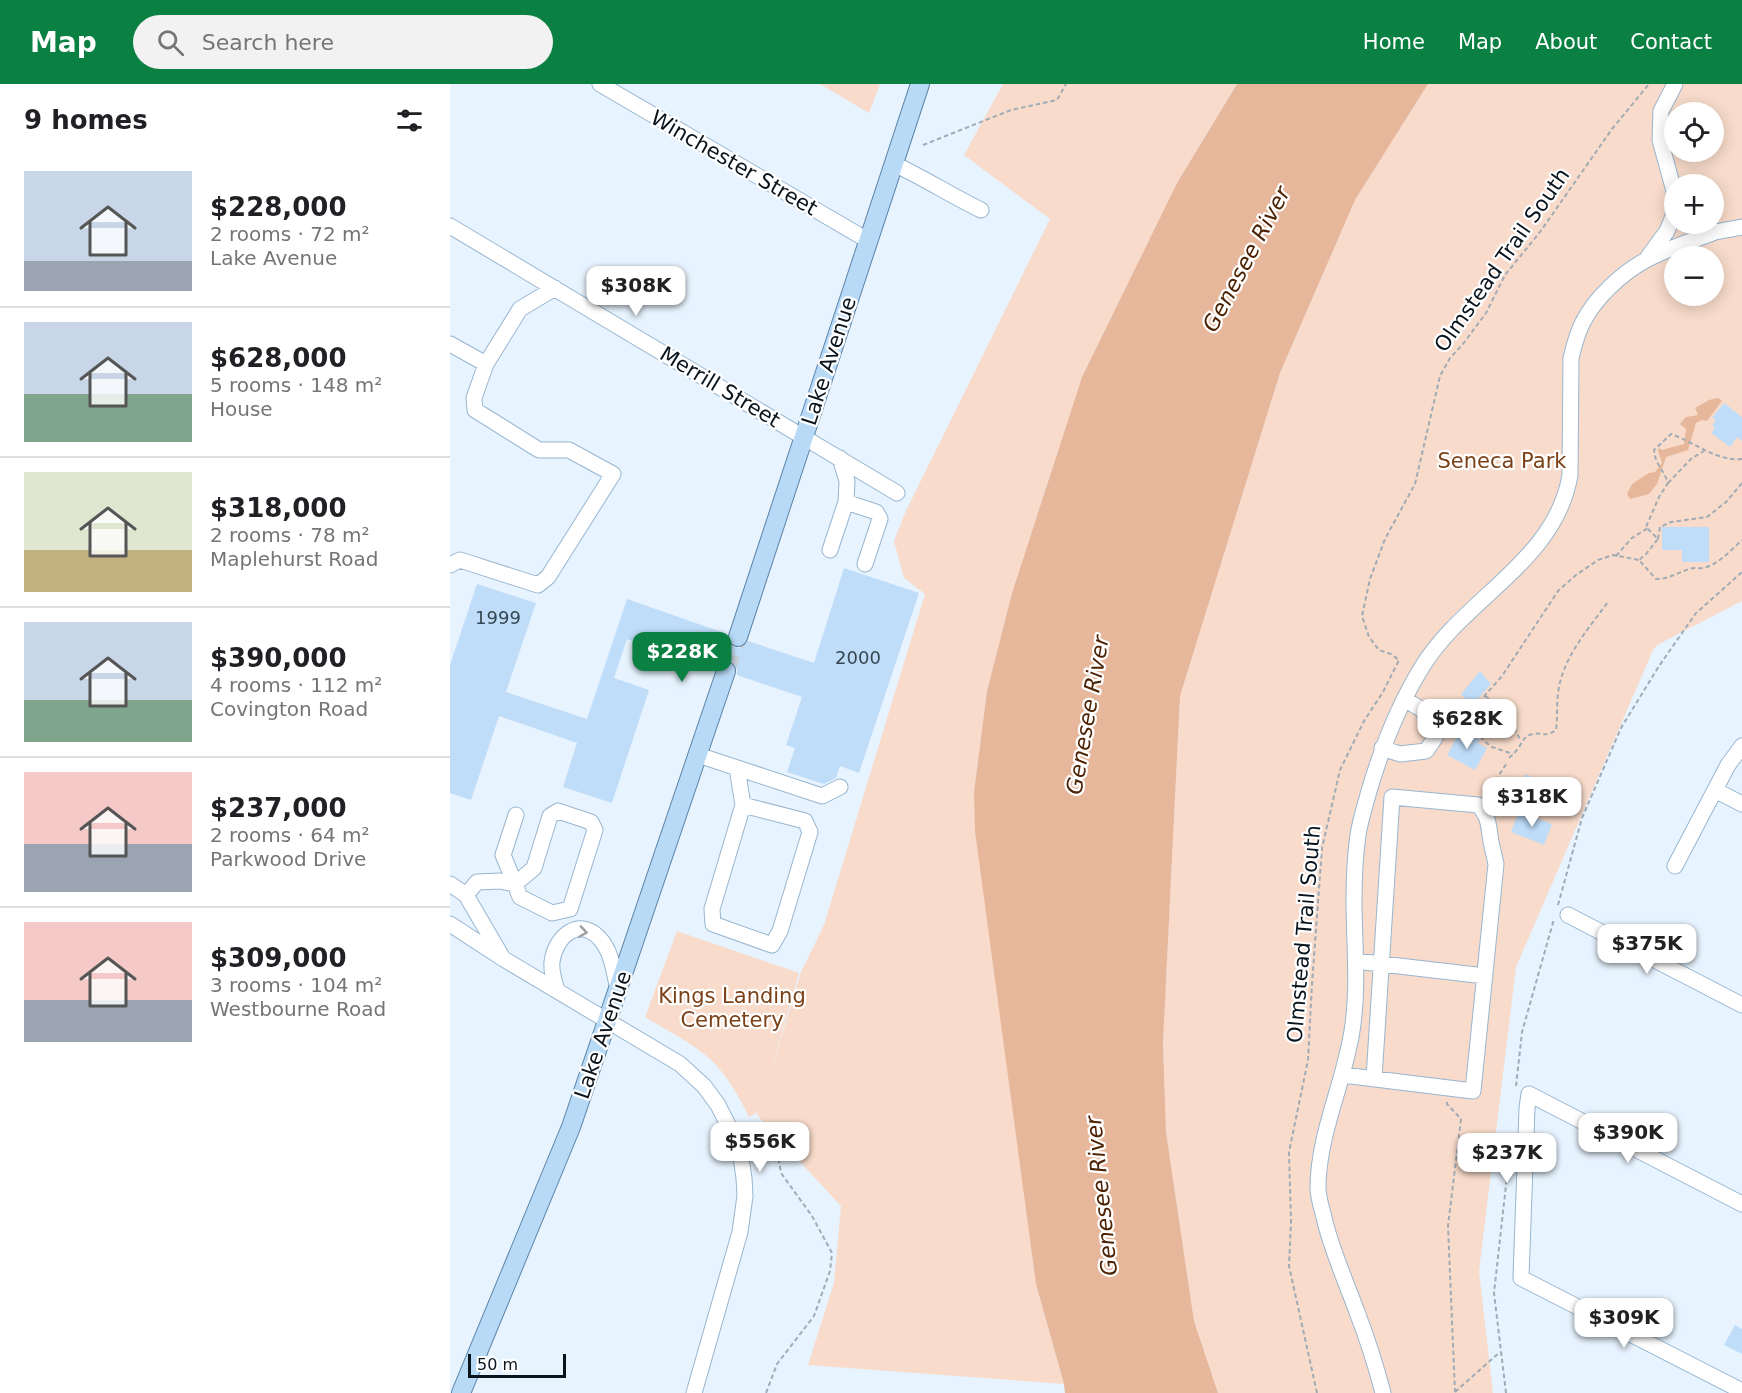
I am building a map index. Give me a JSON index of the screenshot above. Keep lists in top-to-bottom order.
{
  "streets": {
    "main road": ["Lake Avenue"],
    "street": ["Winchester Street", "Merrill Street"],
    "path": ["Olmstead Trail South"]
  },
  "crossings": [
    ["Winchester Street", "Lake Avenue"],
    ["Lake Avenue", "Merrill Street"]
  ],
  "water": ["Genesee River"],
  "parks": ["Seneca Park", "Kings Landing Cemetery"],
  "house_numbers": ["1999", "2000"],
  "scale_bar": "50 m",
  "page": {
    "header": "Map",
    "search": "Search here",
    "nav": [
      "Home",
      "Map",
      "About",
      "Contact"
    ],
    "heading": "9 homes",
    "map_buttons": ["+", "−"],
    "list": [
      {
        "name": "$228,000",
        "note": "2 rooms · 72 m² · Lake Avenue"
      },
      {
        "name": "$628,000",
        "note": "5 rooms · 148 m² · House"
      },
      {
        "name": "$318,000",
        "note": "2 rooms · 78 m² · Maplehurst Road"
      },
      {
        "name": "$390,000",
        "note": "4 rooms · 112 m² · Covington Road"
      },
      {
        "name": "$237,000",
        "note": "2 rooms · 64 m² · Parkwood Drive"
      },
      {
        "name": "$309,000",
        "note": "3 rooms · 104 m² · Westbourne Road"
      }
    ],
    "price": [
      "$308K",
      "$228K",
      "$628K",
      "$318K",
      "$375K",
      "$390K",
      "$556K",
      "$237K",
      "$309K"
    ],
    "scale": "50 m"
  }
}
